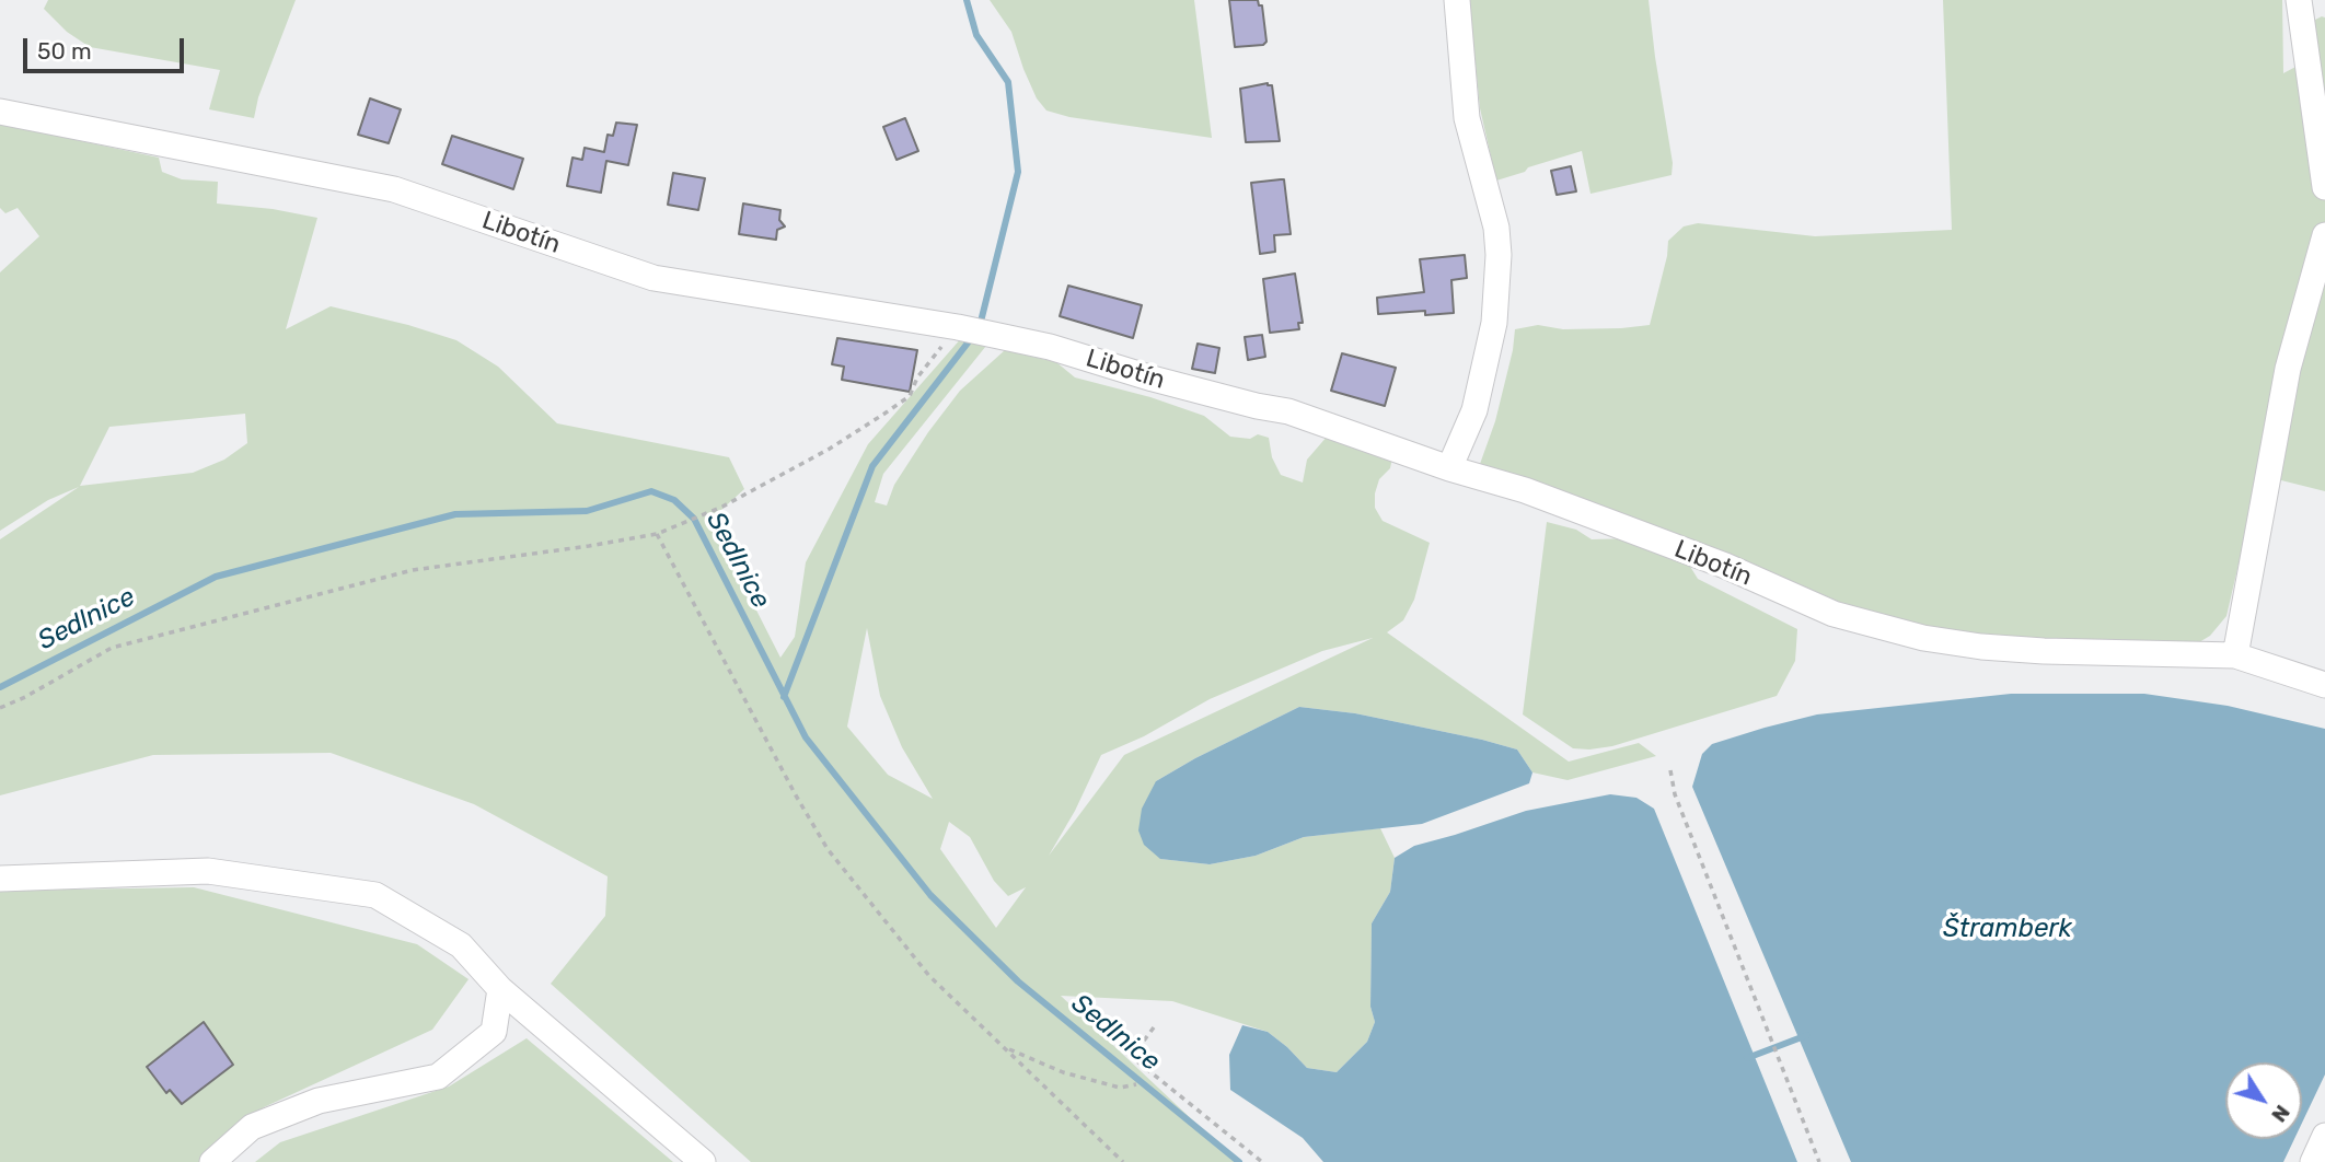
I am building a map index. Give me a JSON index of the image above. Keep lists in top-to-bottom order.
{
  "streets": {
    "street": ["Libotín"]
  },
  "water": ["Sedlnice", "Štramberk"],
  "scale_bar": "50 m",
  "north": "bottom right"
}
